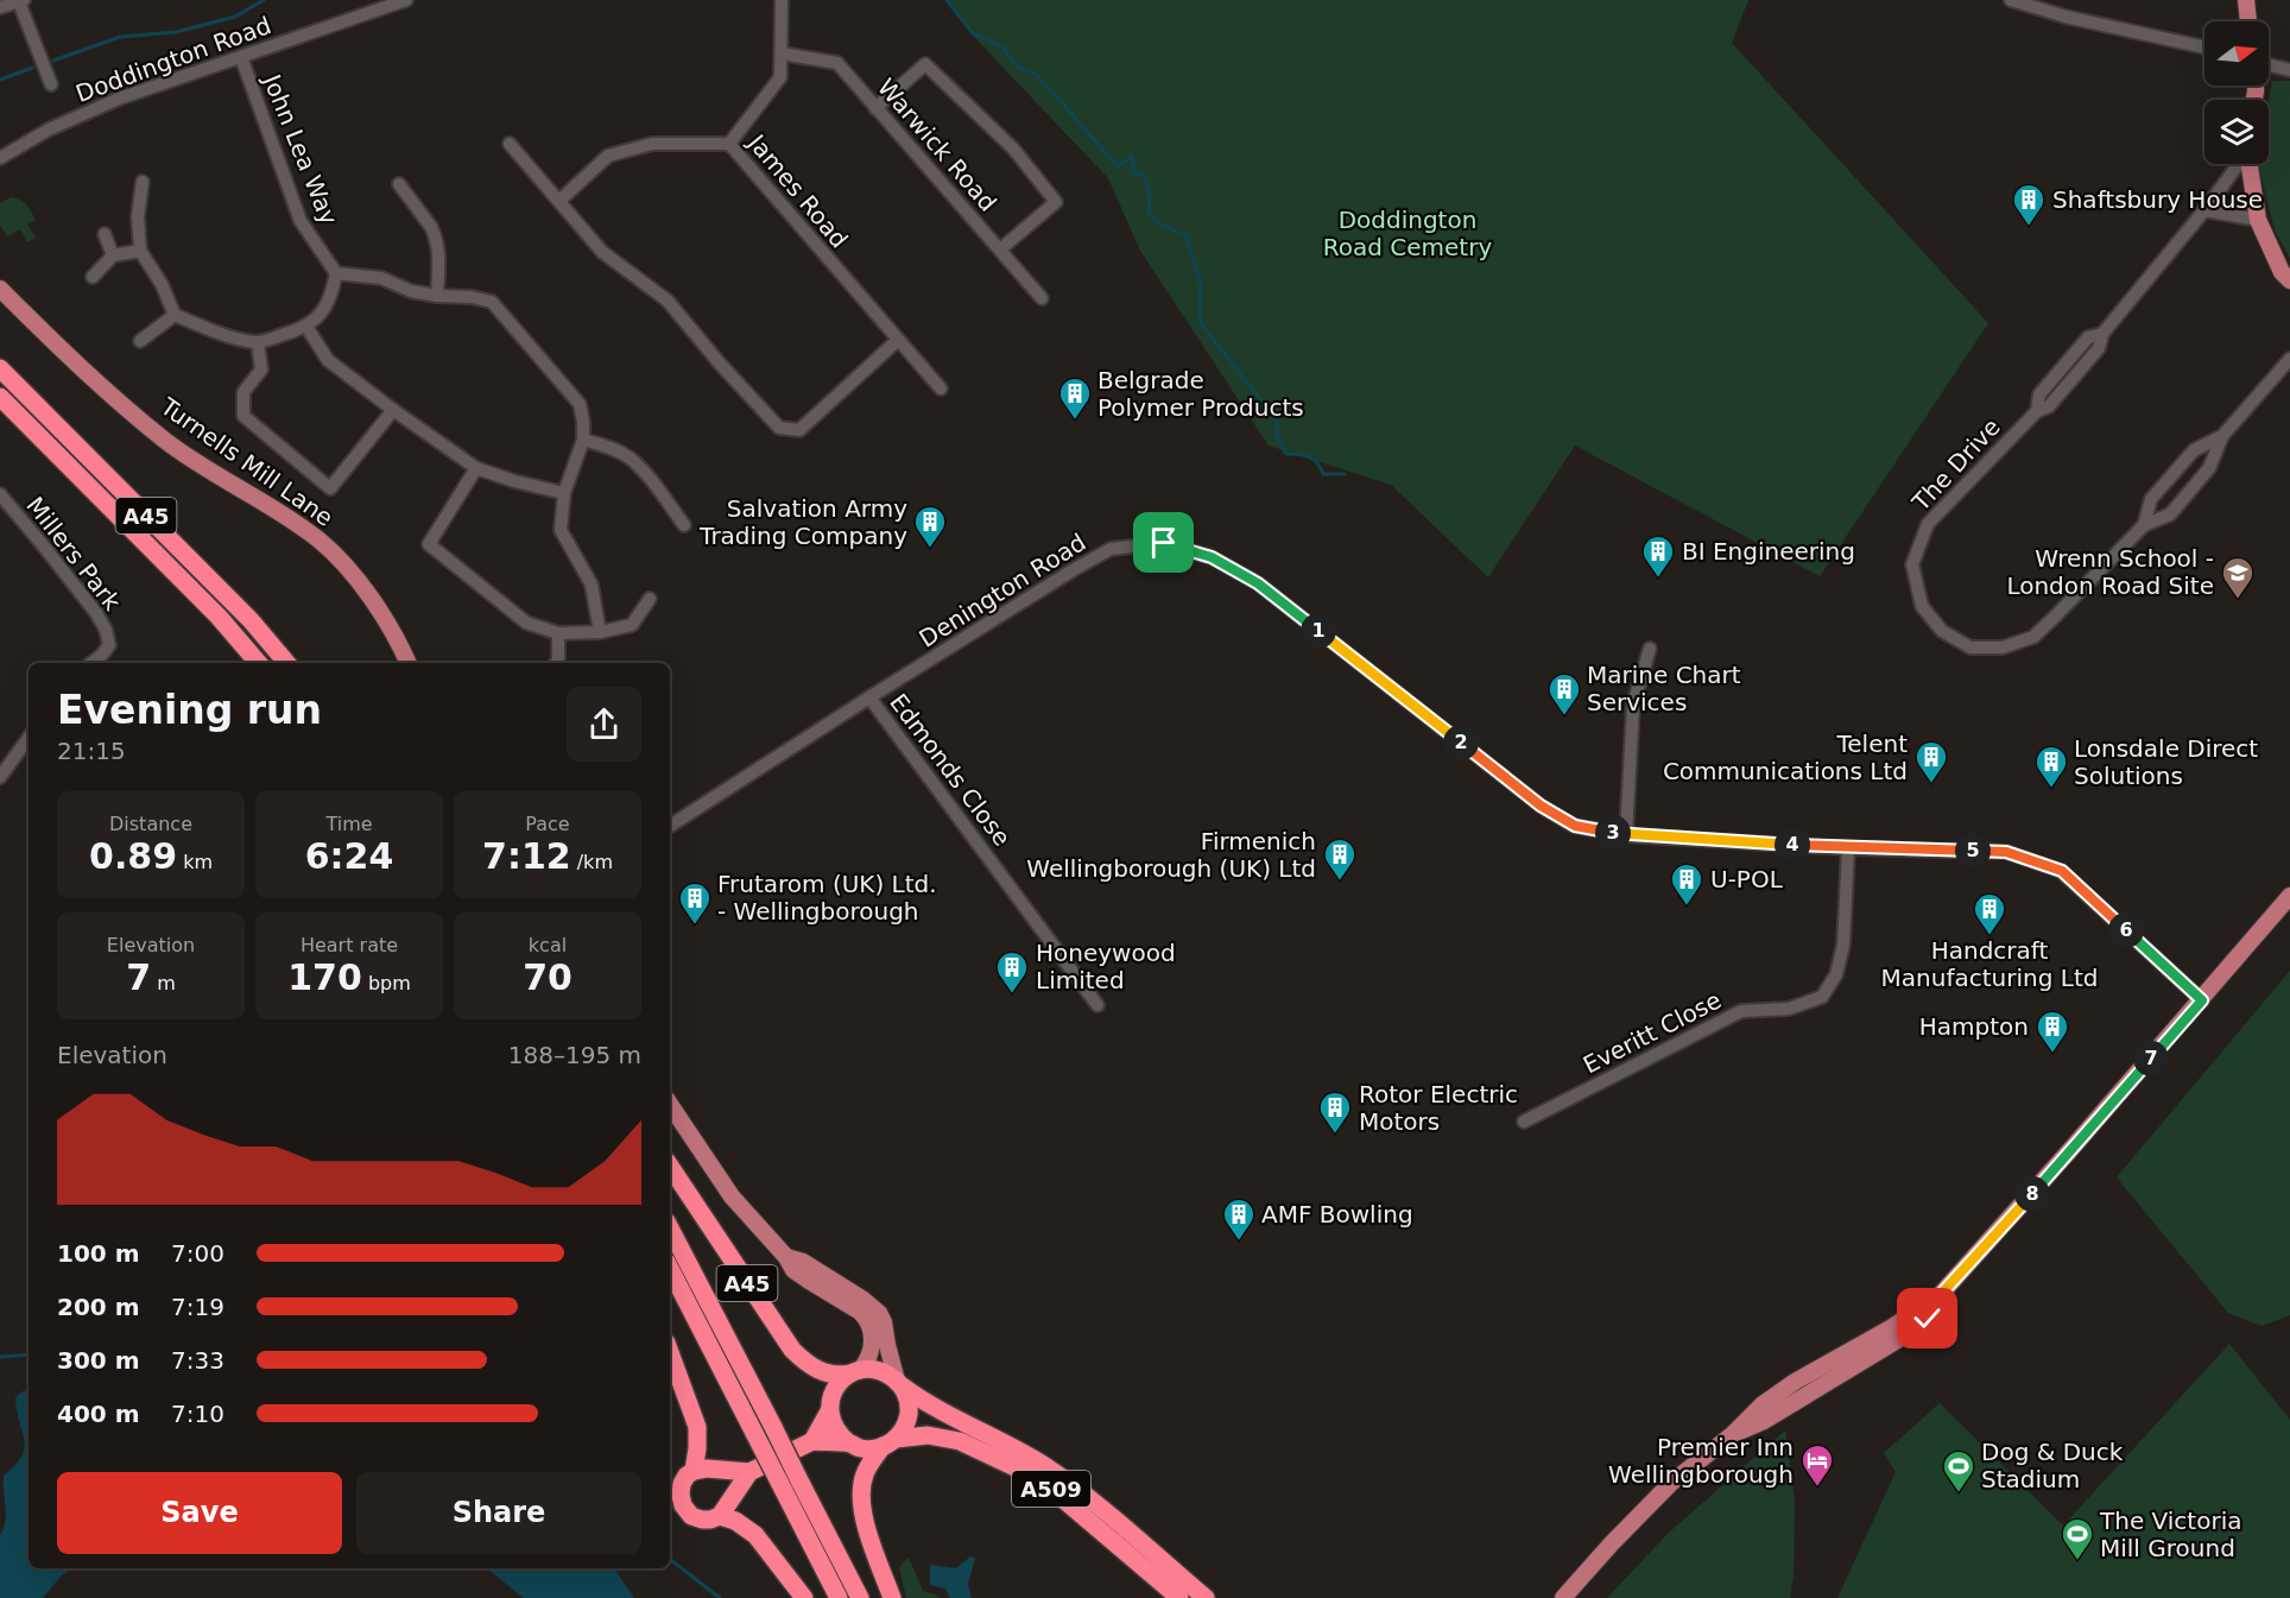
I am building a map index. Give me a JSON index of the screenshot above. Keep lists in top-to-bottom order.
{
  "streets": {
    "highway": ["A45", "A509"],
    "main road": ["Turnells Mill Lane"],
    "street": [
      "Doddington Road",
      "Warwick Road",
      "John Lea Way",
      "James Road",
      "The Drive",
      "Millers Park",
      "Denington Road",
      "Edmonds Close",
      "Everitt Close"
    ]
  },
  "crossings": [
    ["Doddington Road", "John Lea Way"],
    ["Warwick Road", "James Road"],
    ["A45", "A509"],
    ["Denington Road", "Edmonds Close"],
    ["Denington Road", "Everitt Close"]
  ],
  "parks": ["Doddington Road Cemetry"],
  "places": {
    "building": [
      "Shaftsbury House",
      "Belgrade Polymer Products",
      "Salvation Army Trading Company",
      "BI Engineering",
      "Marine Chart Services",
      "Telent Communications Ltd",
      "Lonsdale Direct Solutions",
      "Firmenich Wellingborough (UK) Ltd",
      "U-POL",
      "Frutarom (UK) Ltd. - Wellingborough",
      "Handcraft Manufacturing Ltd",
      "Honeywood Limited",
      "Hampton",
      "Rotor Electric Motors",
      "AMF Bowling"
    ],
    "school or university": ["Wrenn School - London Road Site"],
    "hotel": ["Premier Inn Wellingborough"],
    "sports": ["Dog & Duck Stadium", "The Victoria Mill Ground"]
  },
  "north": "right",
  "page": {
    "pins": [
      "1",
      "2",
      "3",
      "4",
      "5",
      "6",
      "7",
      "8"
    ],
    "heading": ["Evening run", "21:15"],
    "stats": [
      ["Distance", "0.89 km"],
      ["Time", "6:24"],
      ["Pace", "7:12 /km"],
      ["Elevation", "7 m"],
      ["Heart rate", "170 bpm"],
      ["kcal", "70"]
    ],
    "chart": ["Elevation", "188–195 m"],
    "list": [
      {
        "name": "100 m",
        "note": "7:00"
      },
      {
        "name": "200 m",
        "note": "7:19"
      },
      {
        "name": "300 m",
        "note": "7:33"
      },
      {
        "name": "400 m",
        "note": "7:10"
      }
    ],
    "buttons": ["Save", "Share"]
  }
}
